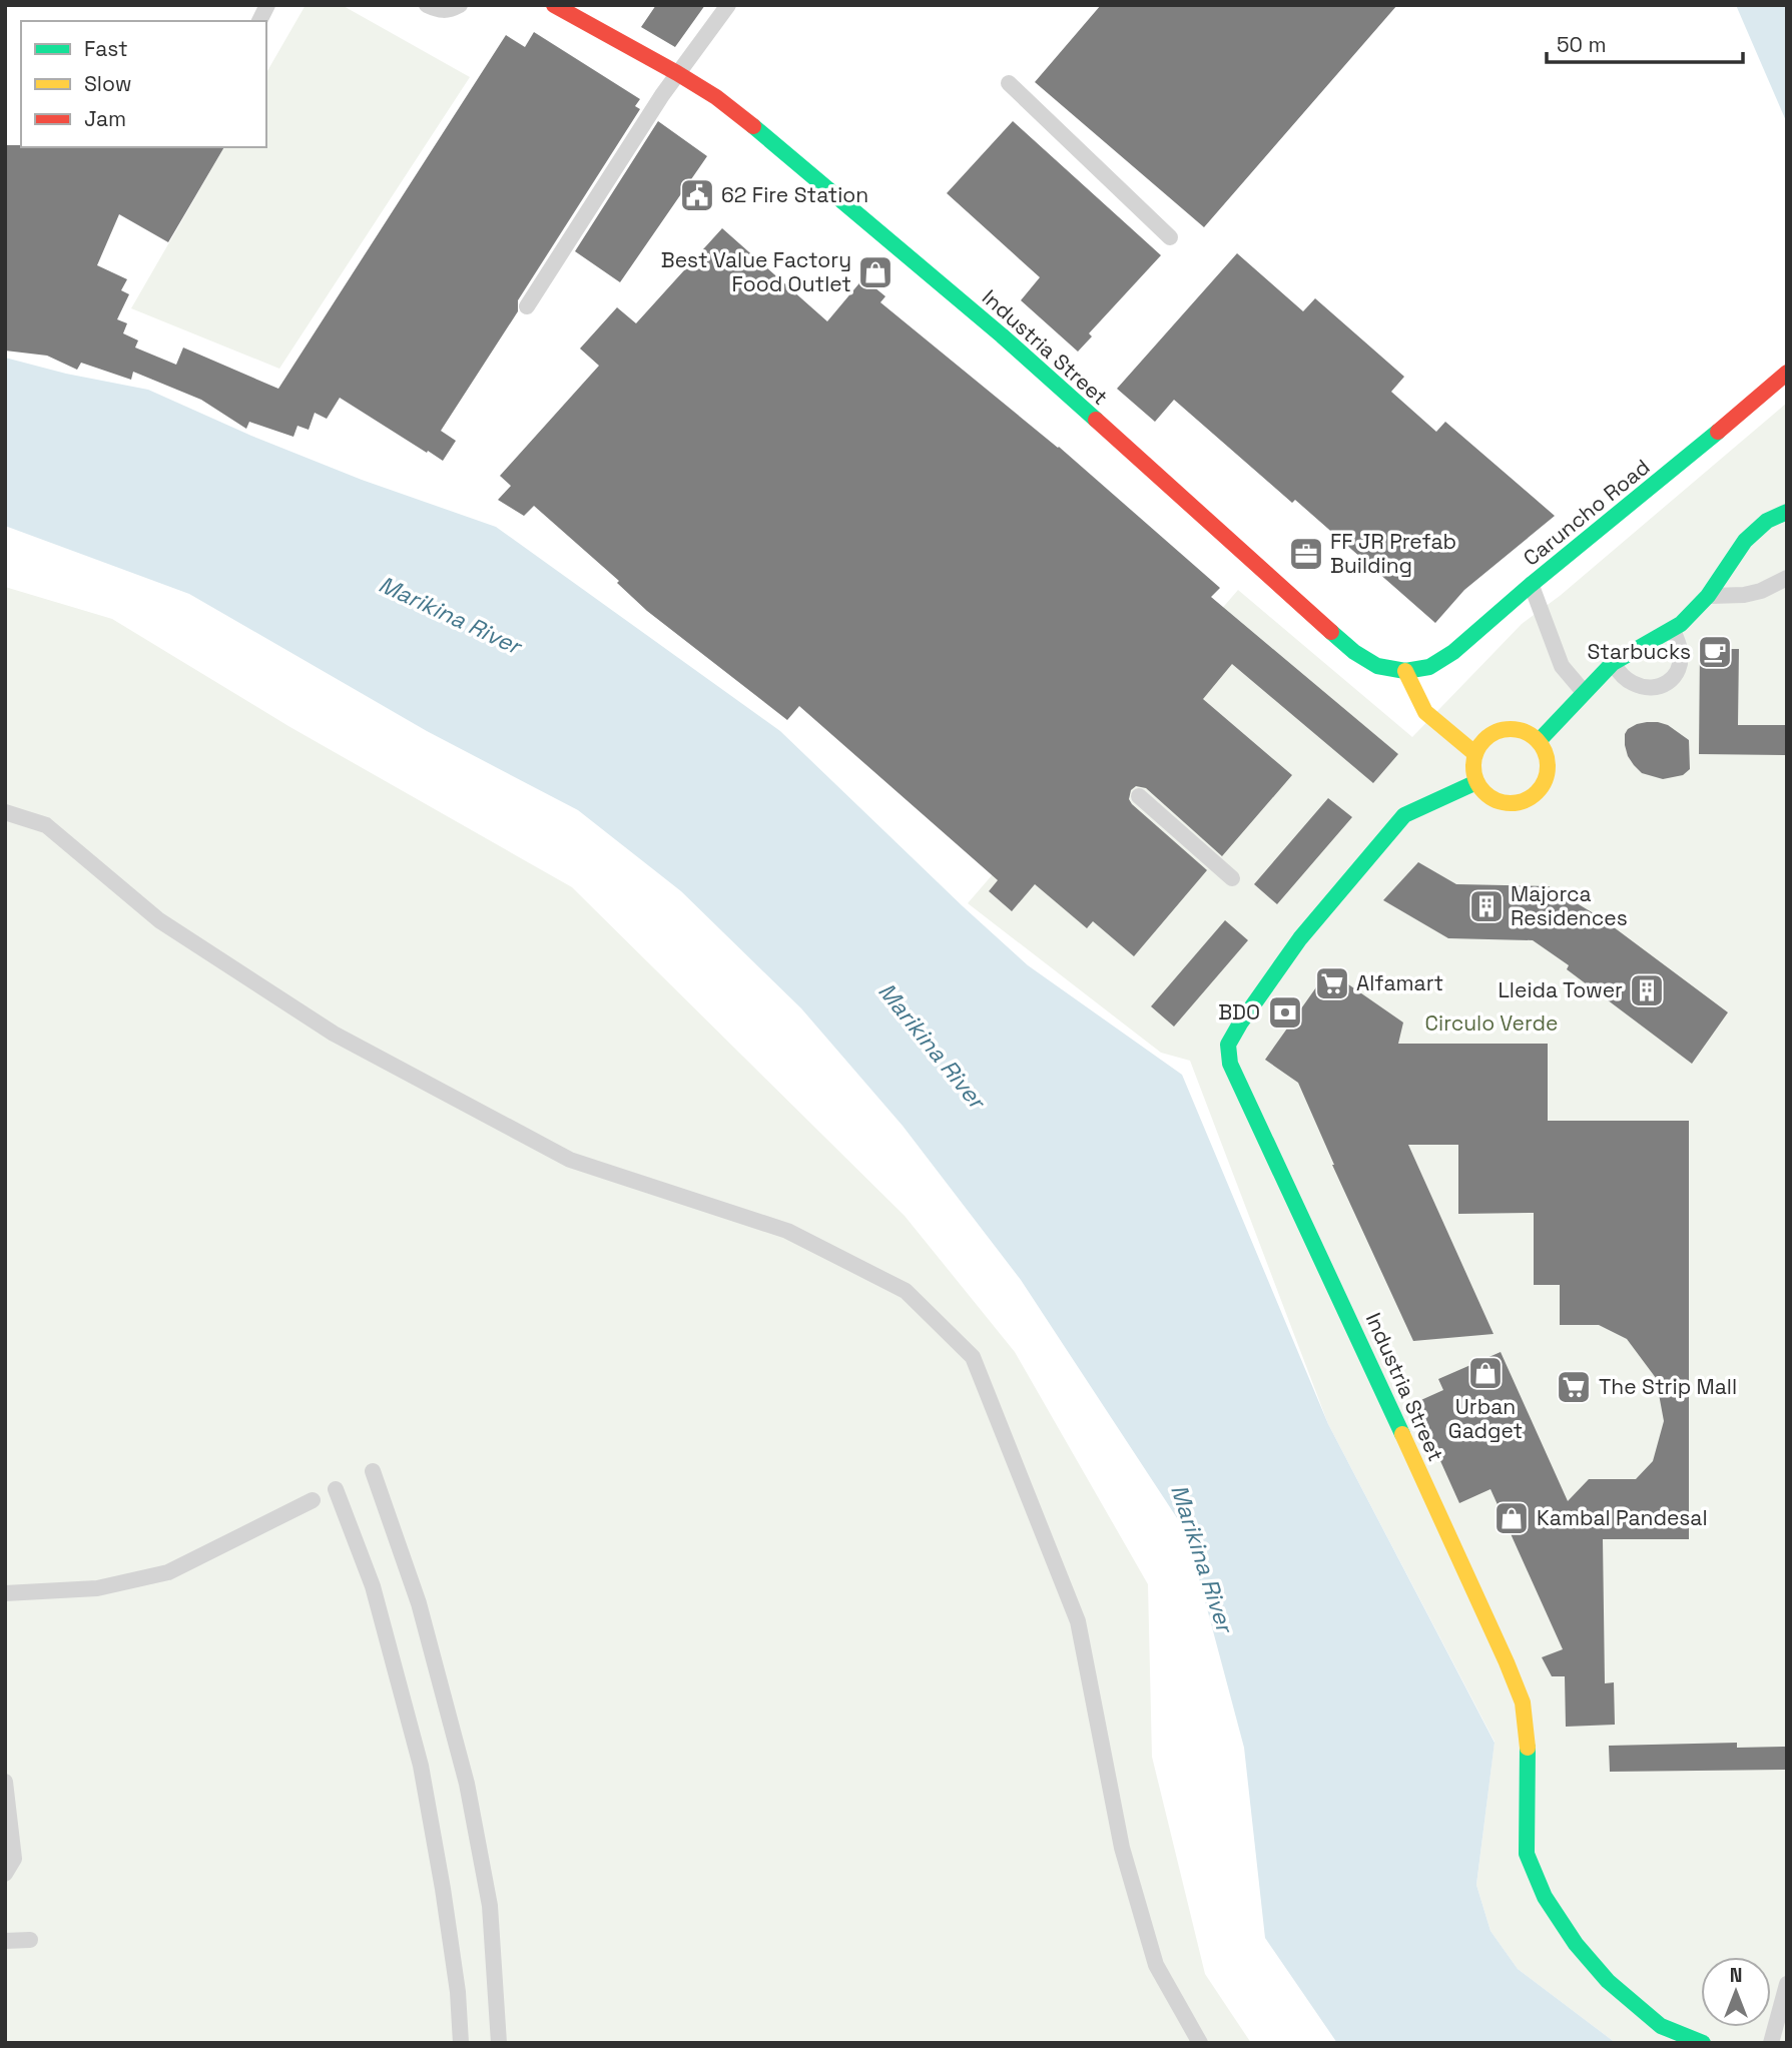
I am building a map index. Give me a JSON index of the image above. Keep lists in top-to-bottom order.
{
  "streets": {
    "street": ["Industria Street", "Caruncho Road"]
  },
  "crossings": [
    ["Industria Street", "Caruncho Road"]
  ],
  "water": ["Marikina River"],
  "parks": ["Circulo Verde"],
  "places": {
    "public building": ["62 Fire Station"],
    "shop": ["Best Value Factory Food Outlet", "Urban Gadget", "Kambal Pandesal"],
    "office": ["FF JR Prefab Building"],
    "cafe": ["Starbucks"],
    "building": ["Majorca Residences", "Lleida Tower"],
    "supermarket": ["Alfamart", "The Strip Mall"],
    "bank": ["BDO"]
  },
  "legend": ["Fast", "Slow", "Jam"],
  "scale_bar": "50 m",
  "north": "top"
}
